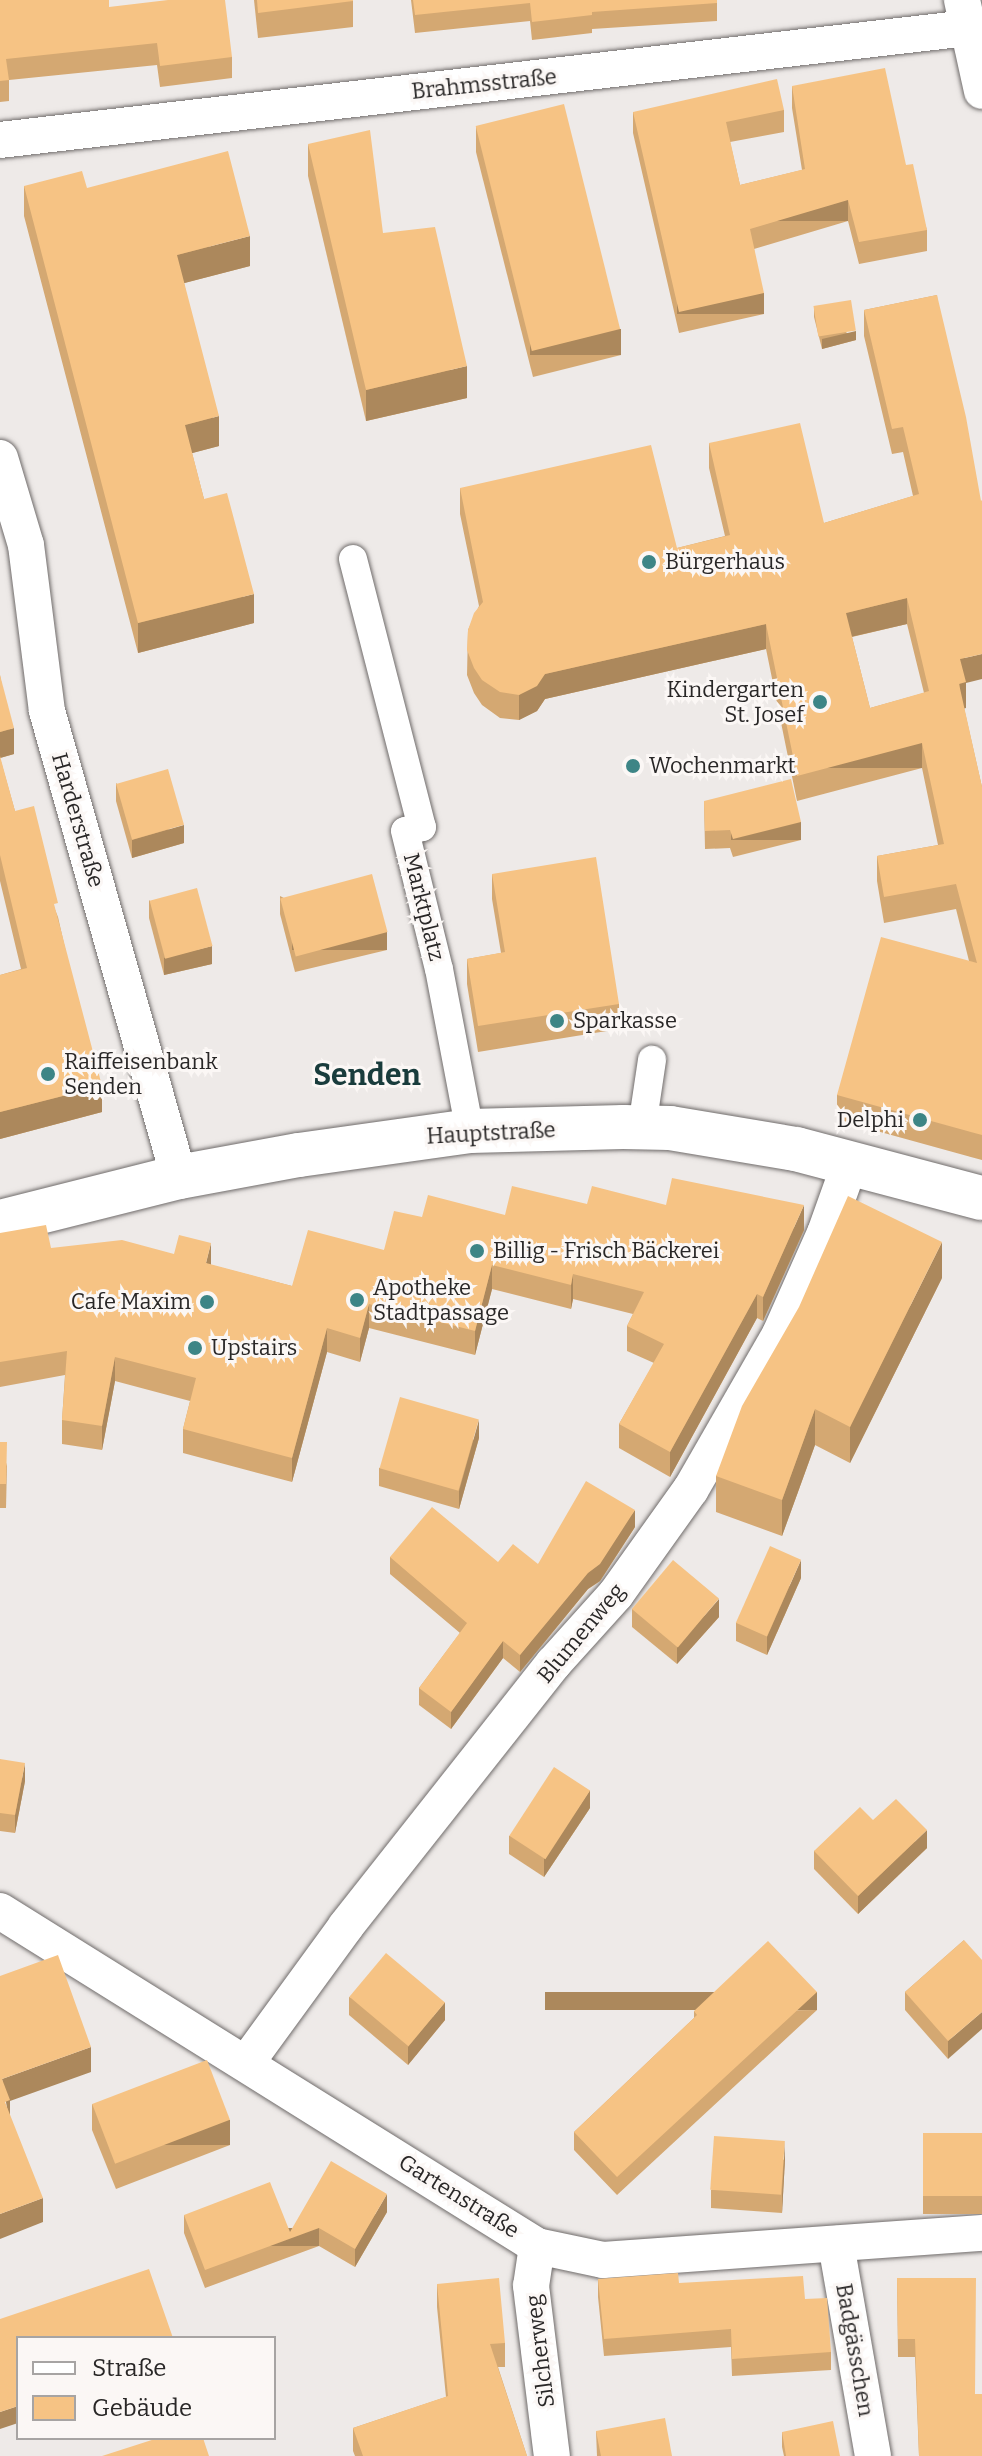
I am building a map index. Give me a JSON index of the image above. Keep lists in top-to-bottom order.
{
  "streets": {
    "street": [
      "Brahmsstraße",
      "Harderstraße",
      "Marktplatz",
      "Hauptstraße",
      "Blumenweg",
      "Gartenstraße",
      "Badgässchen",
      "Silcherweg"
    ]
  },
  "crossings": [
    ["Harderstraße", "Hauptstraße"],
    ["Marktplatz", "Hauptstraße"],
    ["Hauptstraße", "Blumenweg"],
    ["Blumenweg", "Gartenstraße"],
    ["Gartenstraße", "Badgässchen"],
    ["Gartenstraße", "Silcherweg"]
  ],
  "districts": ["Senden"],
  "places": [
    "Bürgerhaus",
    "Kindergarten St. Josef",
    "Wochenmarkt",
    "Sparkasse",
    "Raiffeisenbank Senden",
    "Delphi",
    "Billig - Frisch Bäckerei",
    "Apotheke Stadtpassage",
    "Cafe Maxim",
    "Upstairs"
  ],
  "legend": ["Straße", "Gebäude"]
}
